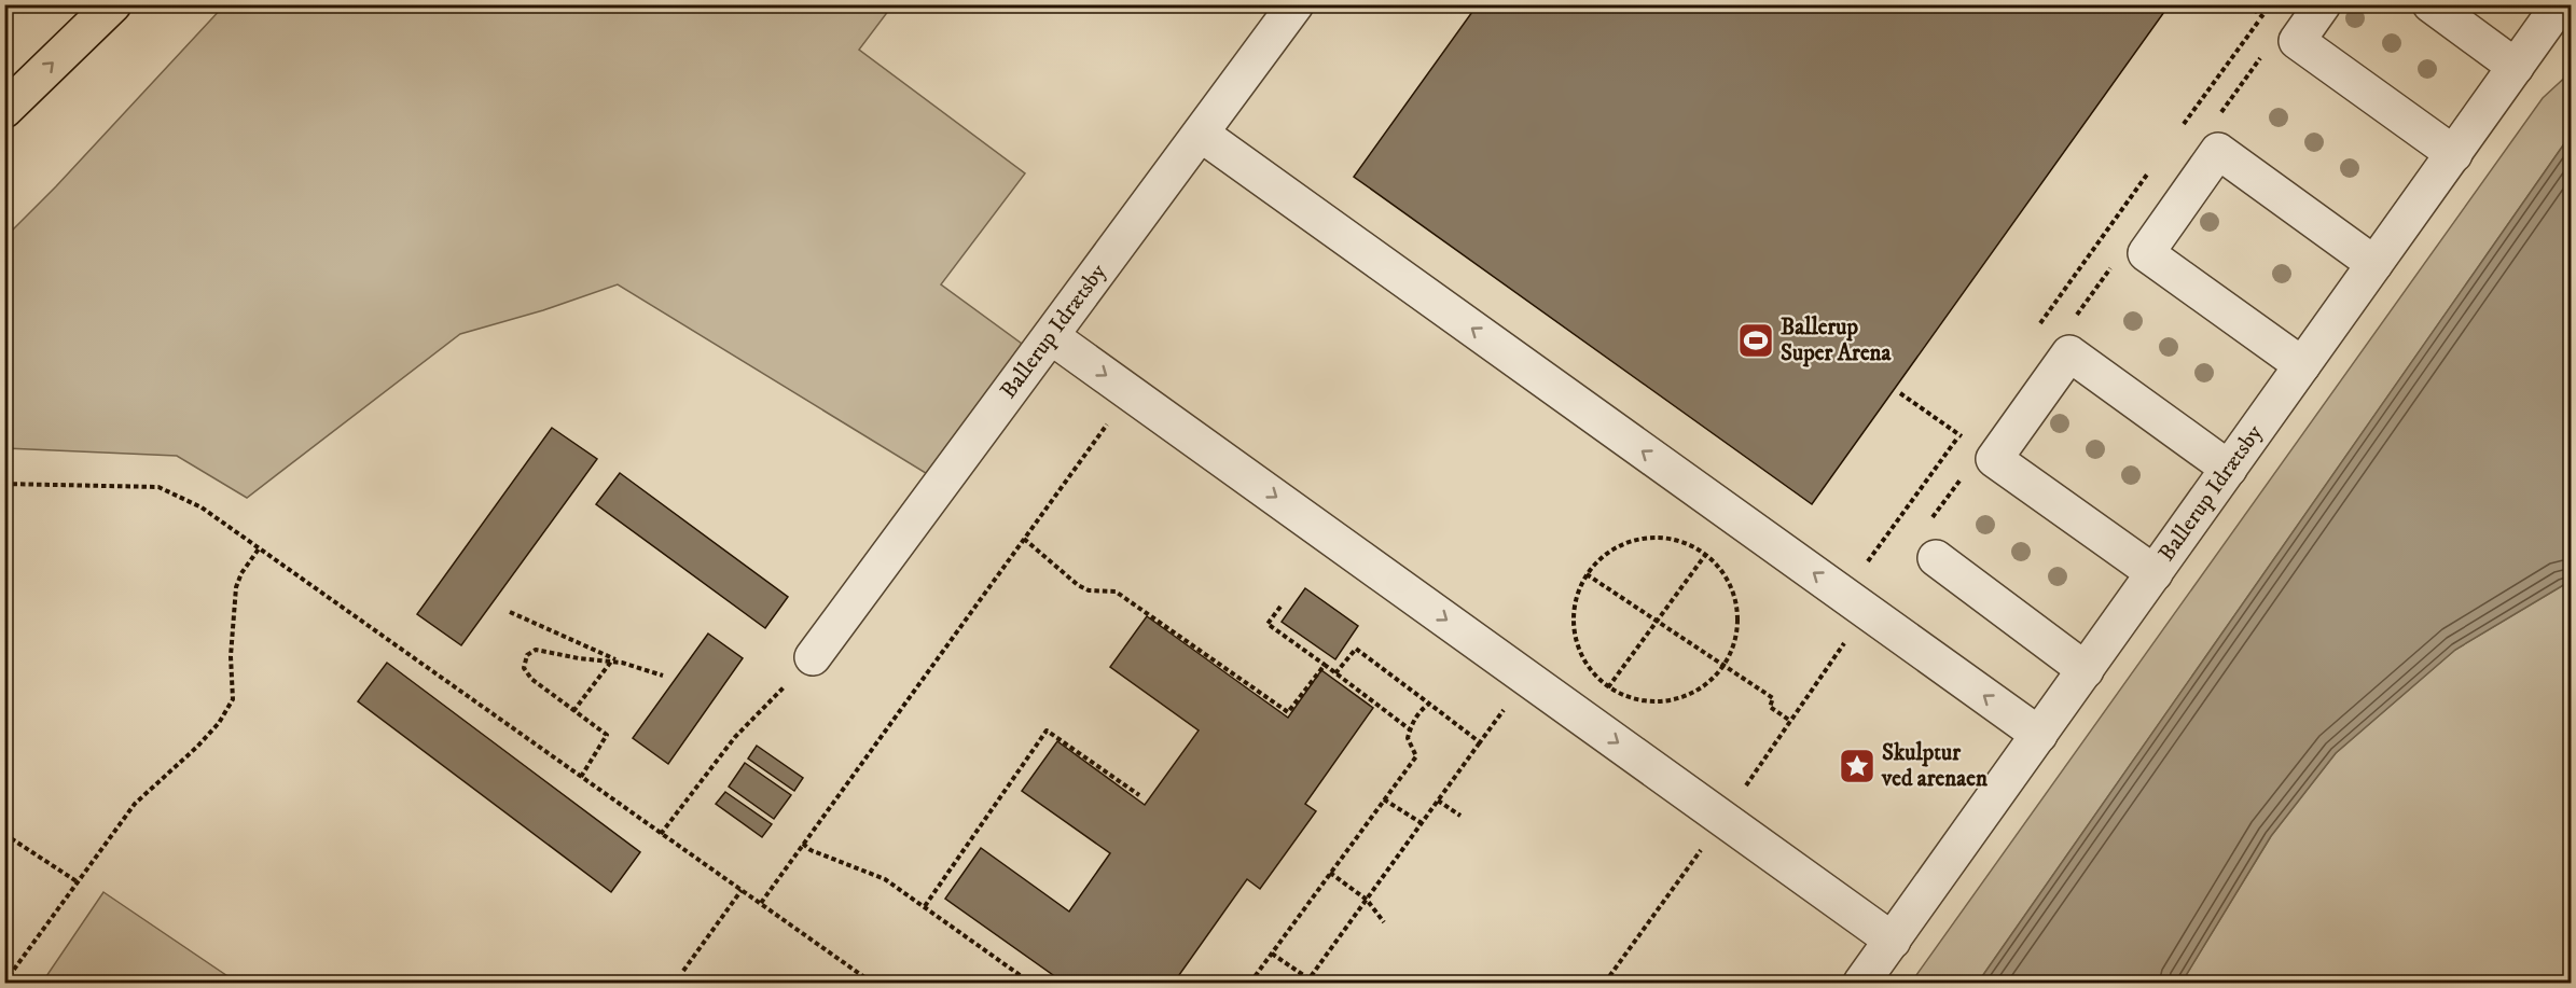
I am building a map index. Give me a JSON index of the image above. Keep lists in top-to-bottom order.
{
  "streets": {
    "street": ["Ballerup Idrætsby"]
  },
  "places": {
    "sports": ["Ballerup Super Arena"],
    "place": ["Skulptur ved arenaen"]
  }
}
